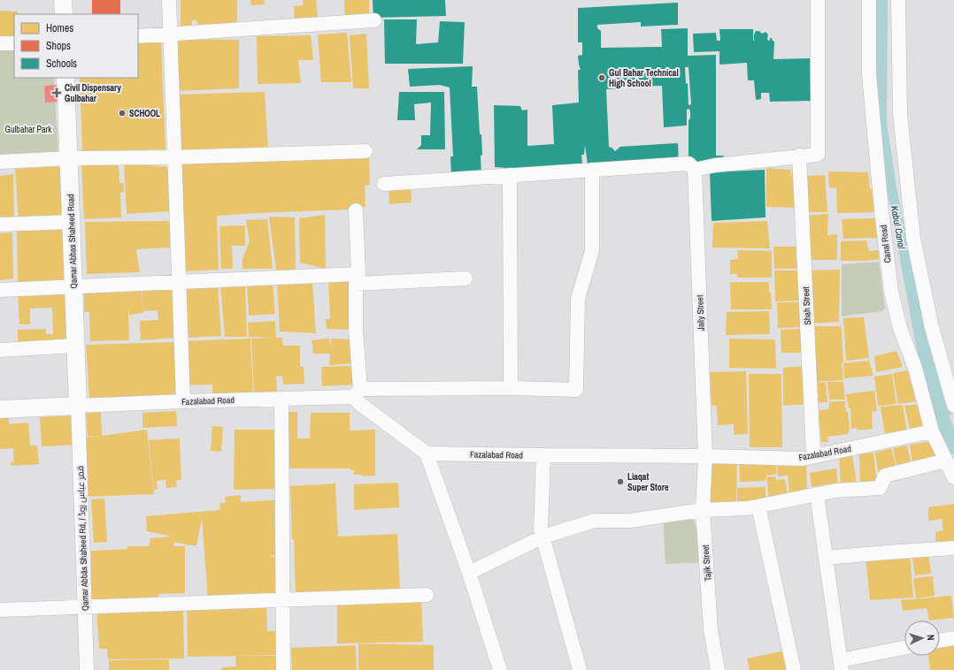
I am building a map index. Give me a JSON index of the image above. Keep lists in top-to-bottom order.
{
  "streets": {
    "street": [
      "Qamar Abbas Shaheed Road",
      "Canal Road",
      "Shah Street",
      "Jally Street",
      "Fazalabad Road",
      "Qamar Abbās Shaheed Rd, / قمر عباس روڈ",
      "Tajik Street"
    ]
  },
  "crossings": [
    ["Qamar Abbas Shaheed Road", "Fazalabad Road"],
    ["Qamar Abbas Shaheed Road", "Qamar Abbās Shaheed Rd, / قمر عباس روڈ"],
    ["Canal Road", "Fazalabad Road"],
    ["Shah Street", "Fazalabad Road"],
    ["Jally Street", "Fazalabad Road"],
    ["Jally Street", "Tajik Street"],
    ["Fazalabad Road", "Qamar Abbās Shaheed Rd, / قمر عباس روڈ"],
    ["Fazalabad Road", "Tajik Street"]
  ],
  "water": ["Kabul Canal"],
  "parks": ["Gulbahar Park"],
  "places": {
    "other": ["Gul Bahar Technical High School", "SCHOOL", "Liaqat Super Store"],
    "health": ["Civil Dispensary Gulbahar"]
  },
  "legend": ["Homes", "Shops", "Schools"],
  "north": "right"
}
